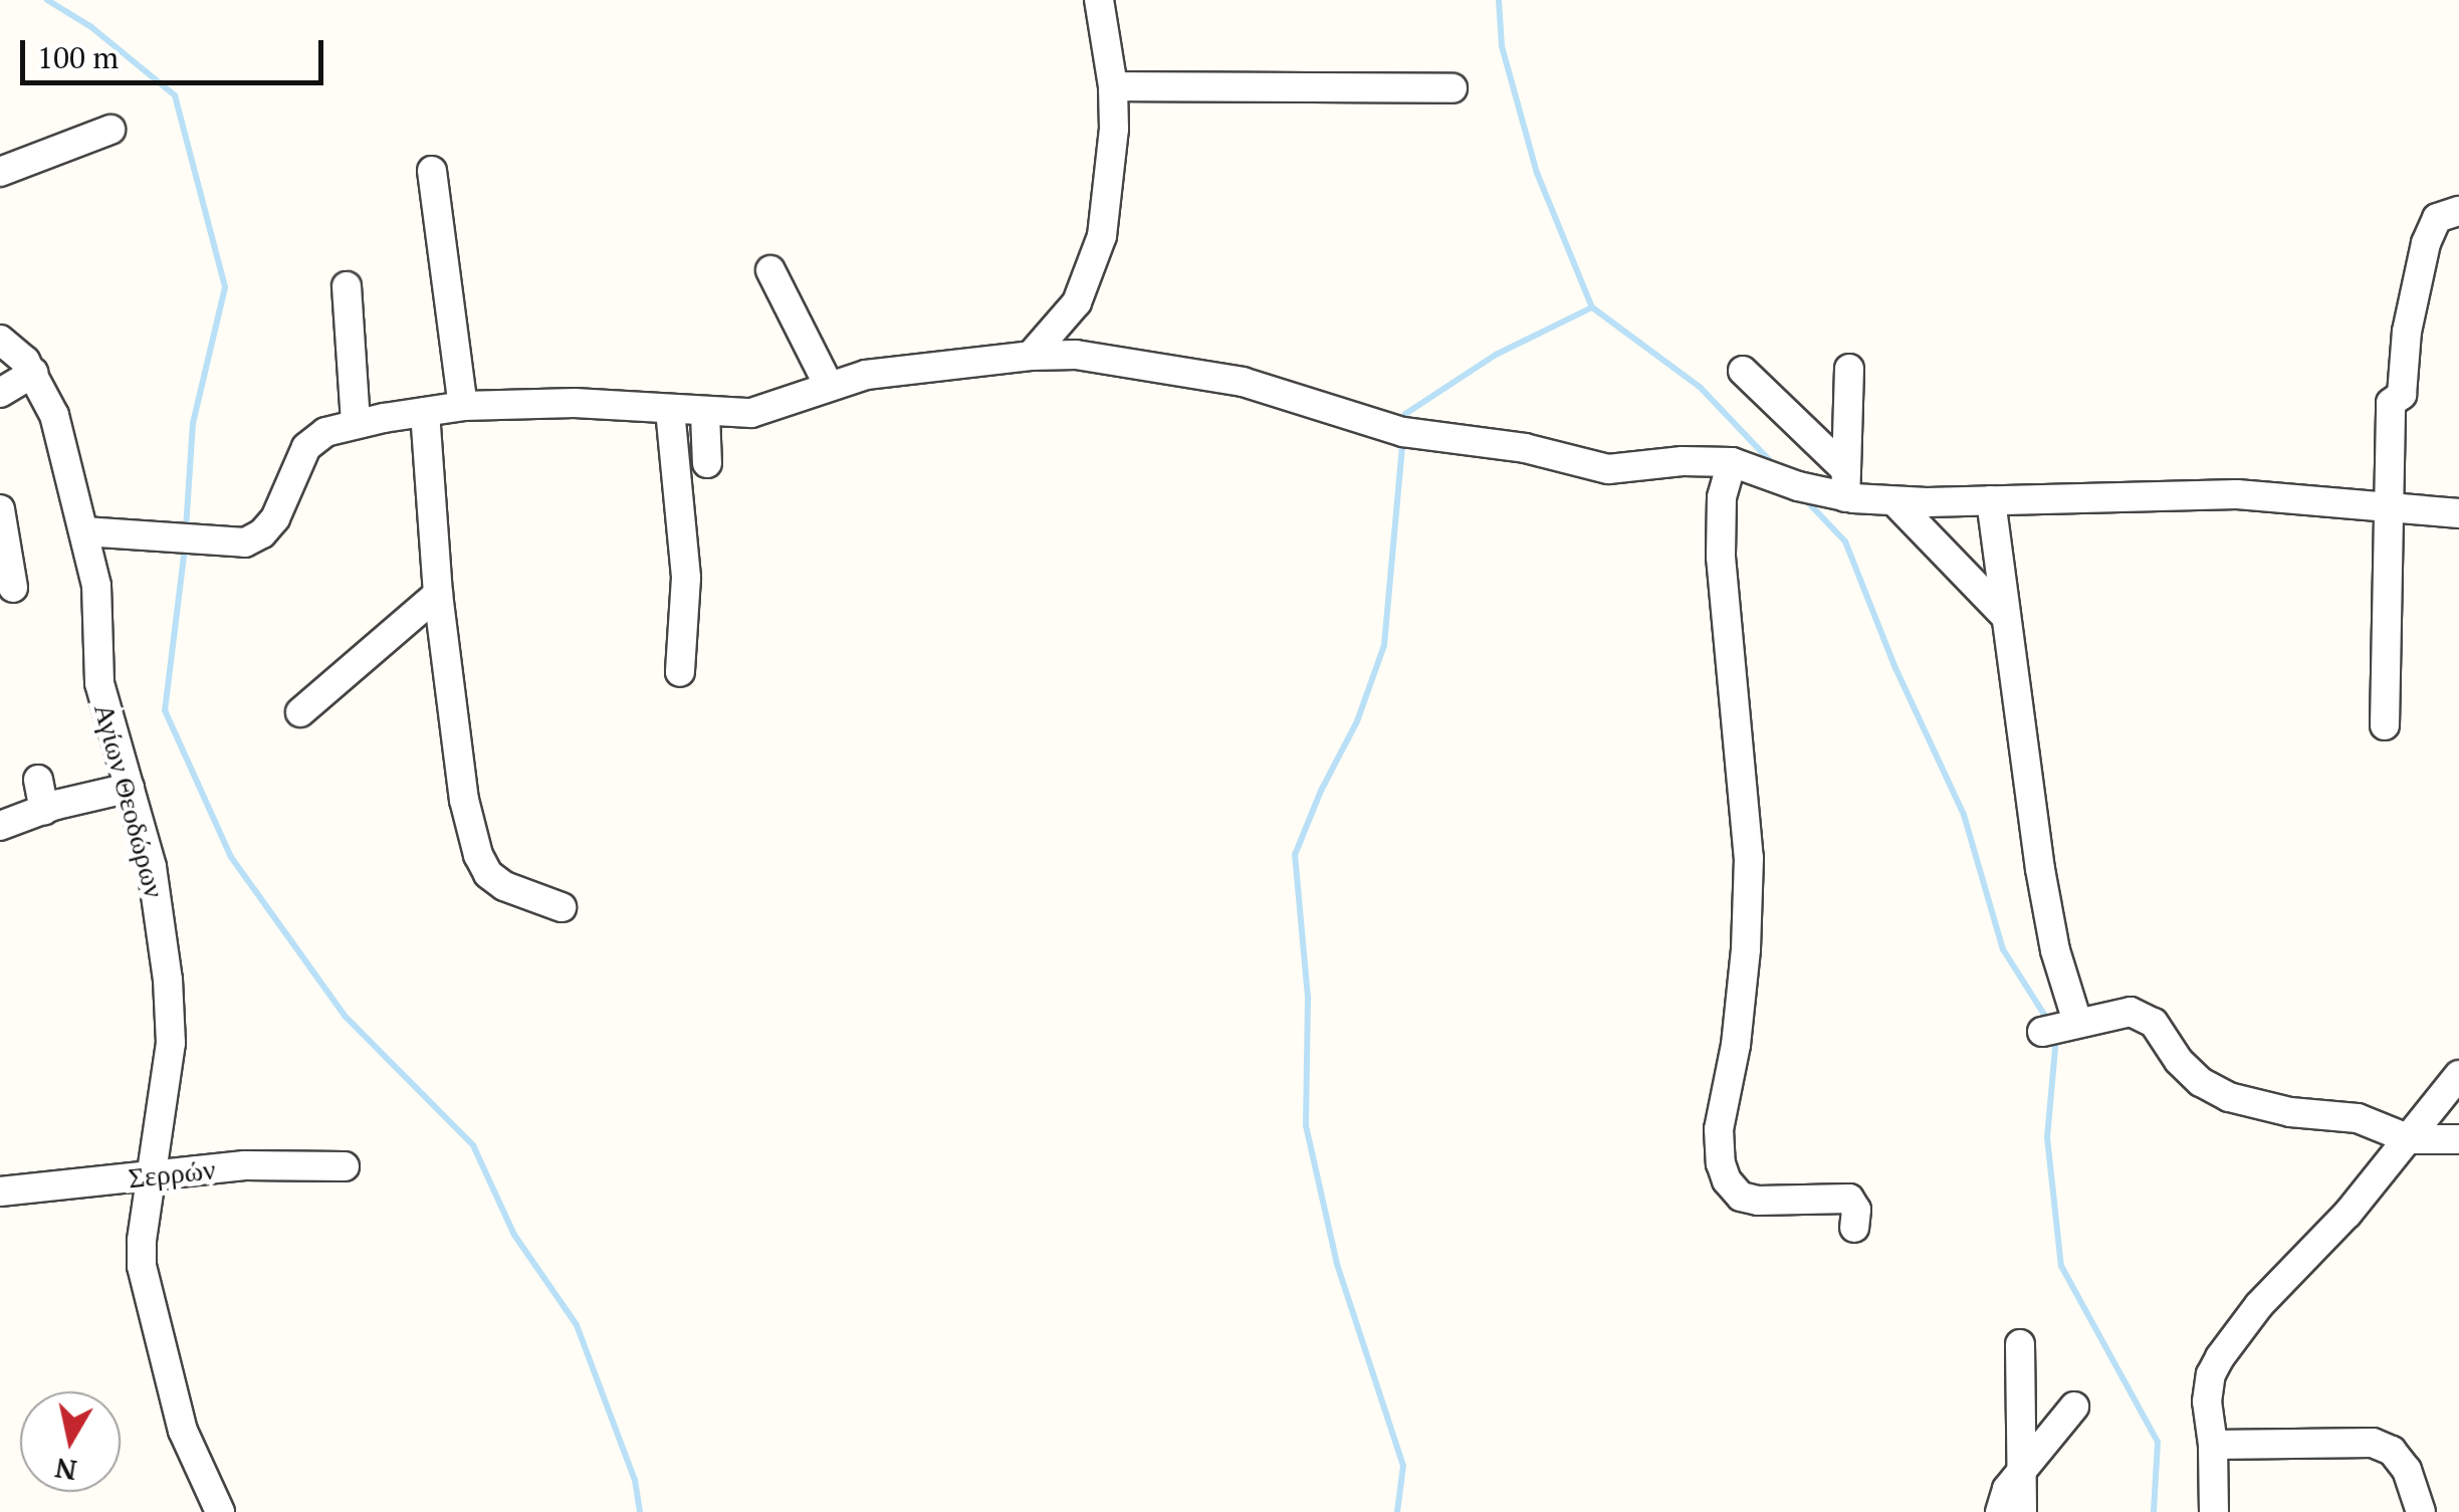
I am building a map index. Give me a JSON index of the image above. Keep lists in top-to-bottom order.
{
  "streets": {
    "street": ["Αγίων Θεοδώρων", "Σερρών"]
  },
  "crossings": [
    ["Αγίων Θεοδώρων", "Σερρών"]
  ],
  "scale_bar": "100 m",
  "north": "bottom"
}
